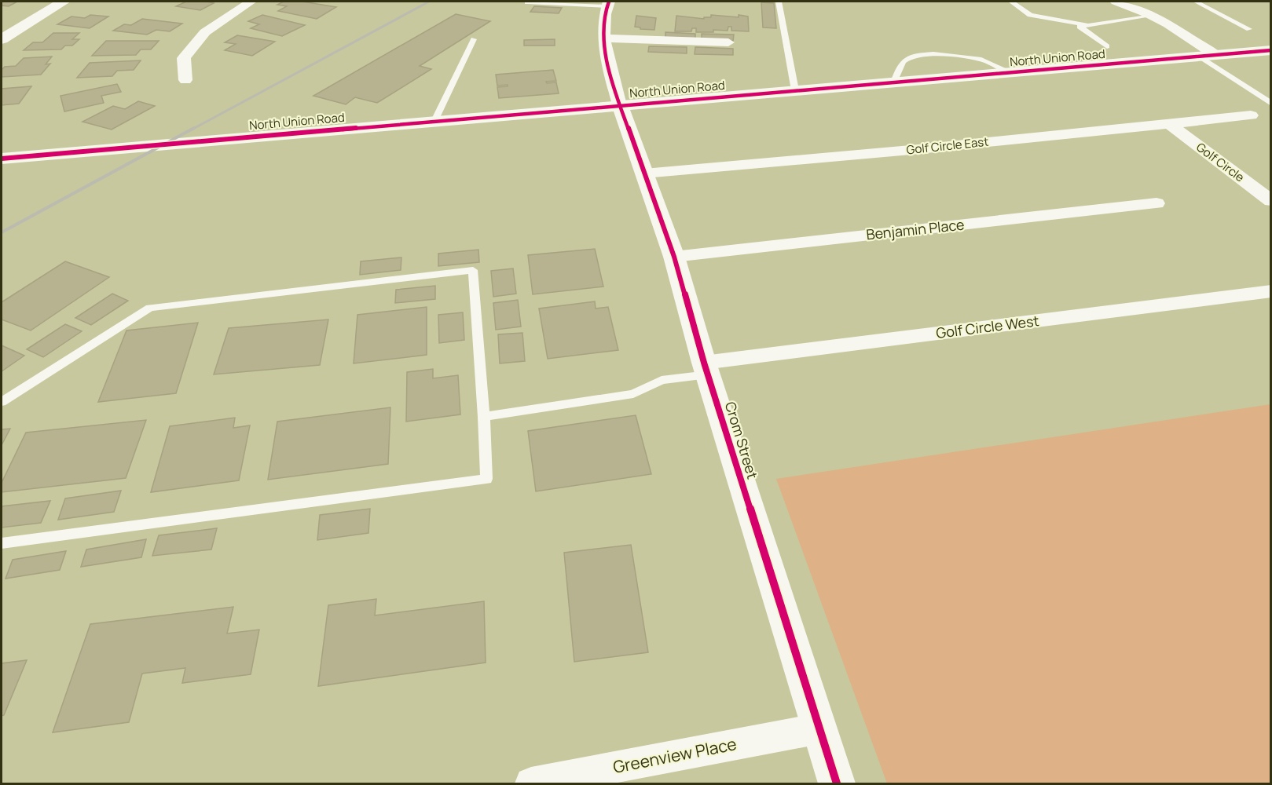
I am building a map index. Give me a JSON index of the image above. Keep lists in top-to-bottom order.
{
  "streets": {
    "street": [
      "North Union Road",
      "Golf Circle East",
      "Golf Circle",
      "Benjamin Place",
      "Golf Circle West",
      "Crom Street",
      "Greenview Place"
    ]
  },
  "crossings": [
    ["North Union Road", "Crom Street"],
    ["Golf Circle East", "Golf Circle"],
    ["Golf Circle East", "Crom Street"],
    ["Benjamin Place", "Crom Street"],
    ["Golf Circle West", "Crom Street"],
    ["Crom Street", "Greenview Place"]
  ]
}
